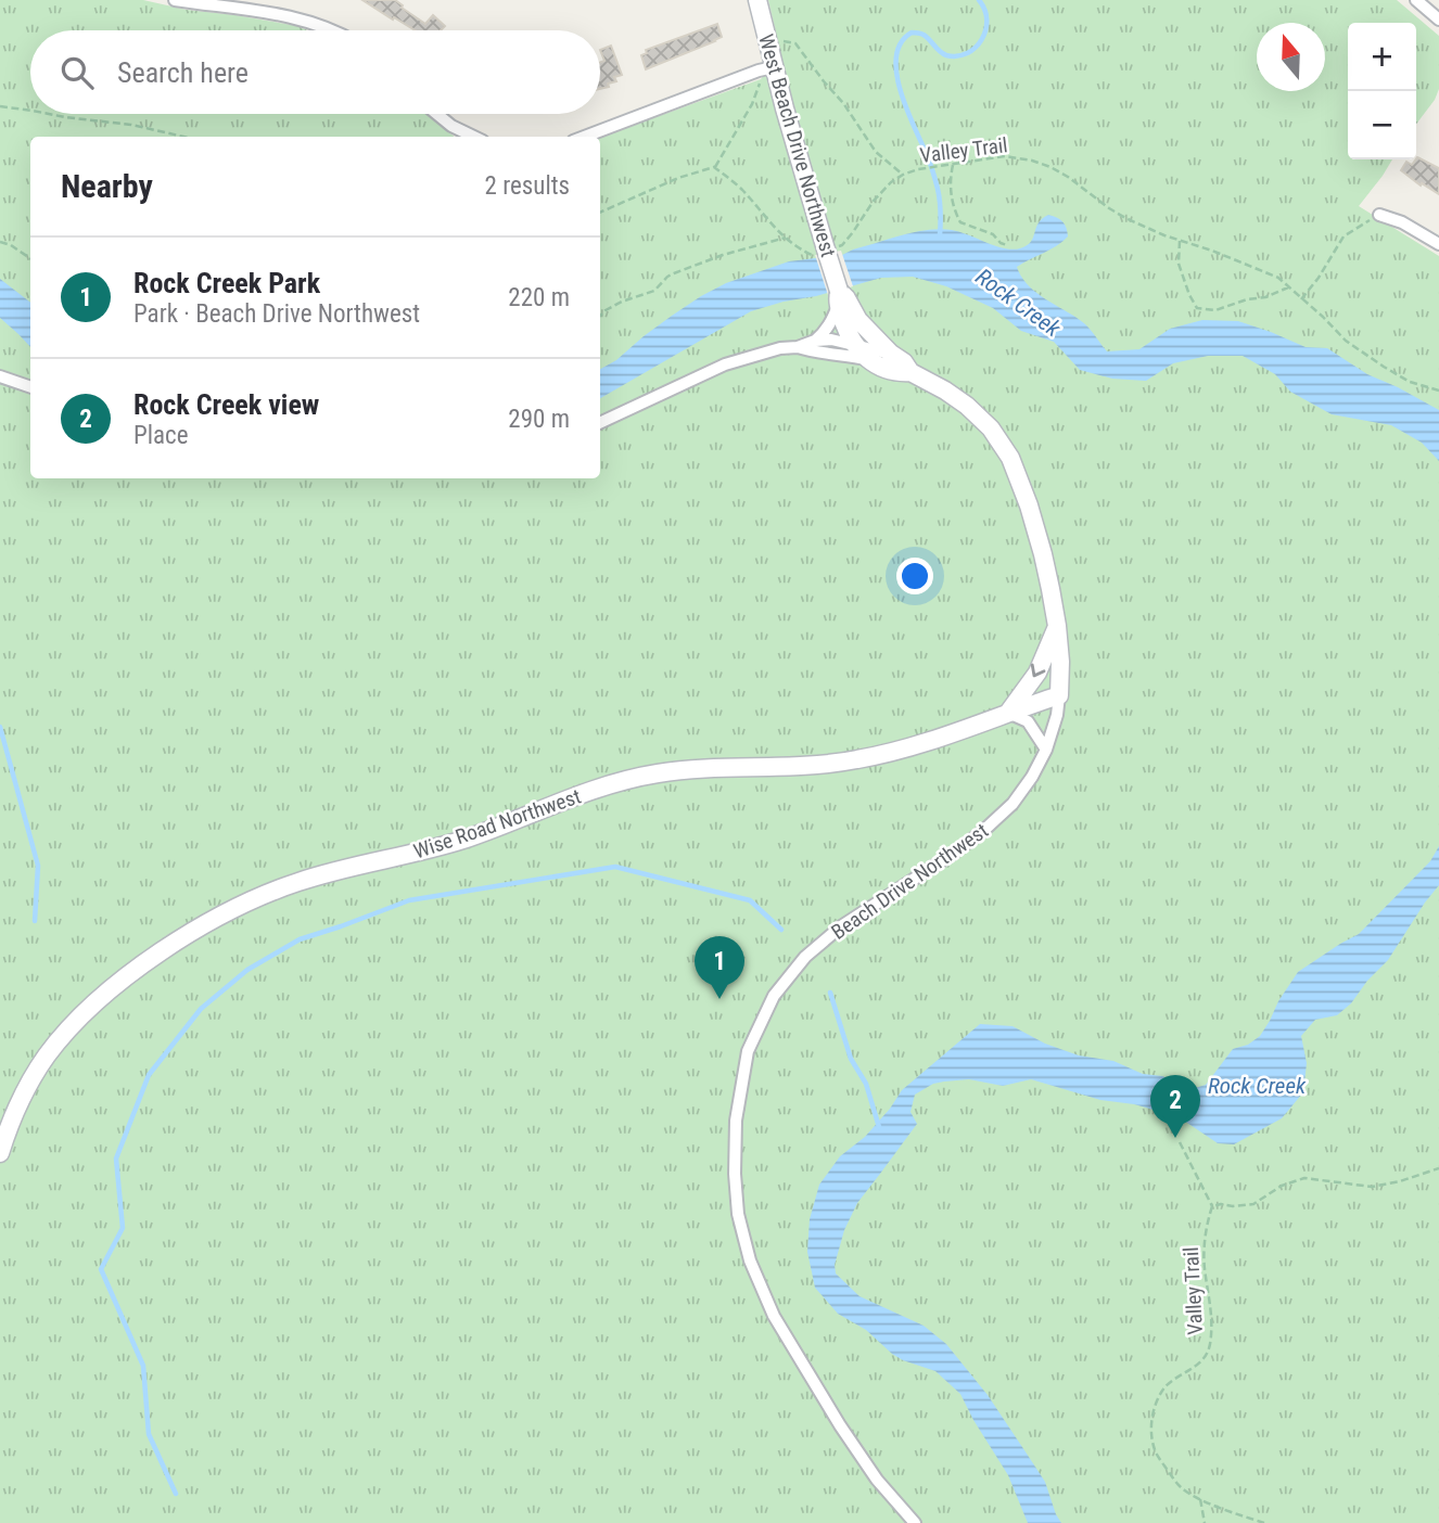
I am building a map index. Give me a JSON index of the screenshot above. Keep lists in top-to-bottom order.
{
  "streets": {
    "street": ["West Beach Drive Northwest", "Wise Road Northwest", "Beach Drive Northwest"],
    "path": ["Valley Trail"]
  },
  "crossings": [
    ["West Beach Drive Northwest", "Valley Trail"],
    ["West Beach Drive Northwest", "Beach Drive Northwest"],
    ["Wise Road Northwest", "Beach Drive Northwest"]
  ],
  "water": ["Rock Creek"],
  "north": "top",
  "page": {
    "map_buttons": ["+", "−"],
    "search": "Search here",
    "heading": ["Nearby", "2 results"],
    "list": [
      {
        "mark": "1",
        "name": "Rock Creek Park",
        "note": "Park · Beach Drive Northwest",
        "value": "220 m"
      },
      {
        "mark": "2",
        "name": "Rock Creek view",
        "note": "Place",
        "value": "290 m"
      }
    ],
    "pins": ["1", "2"]
  }
}
